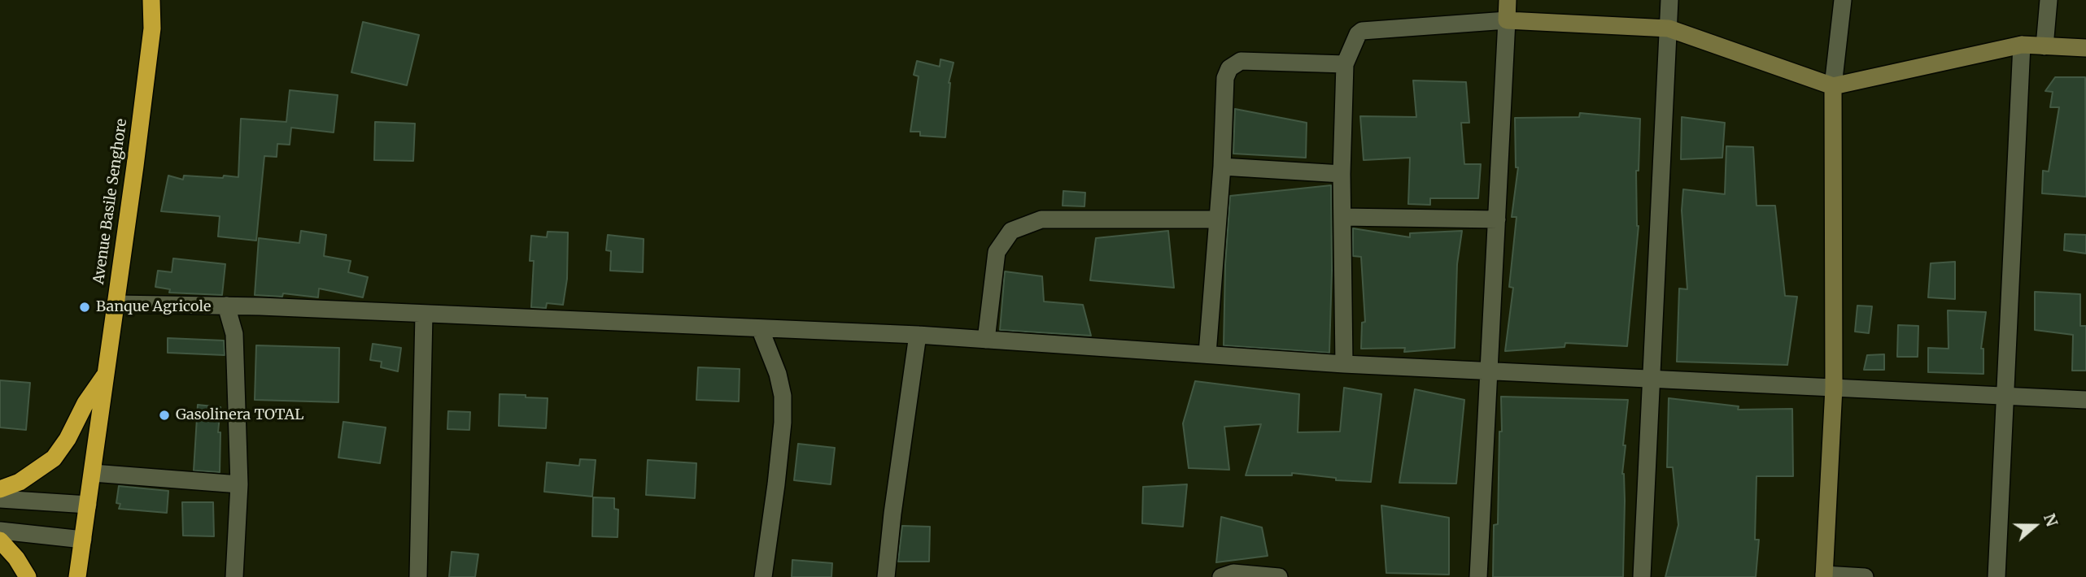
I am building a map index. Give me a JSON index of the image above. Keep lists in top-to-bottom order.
{
  "streets": {
    "highway": ["Avenue Basile Senghore"]
  },
  "places": ["Banque Agricole", "Gasolinera TOTAL"],
  "north": "right"
}
